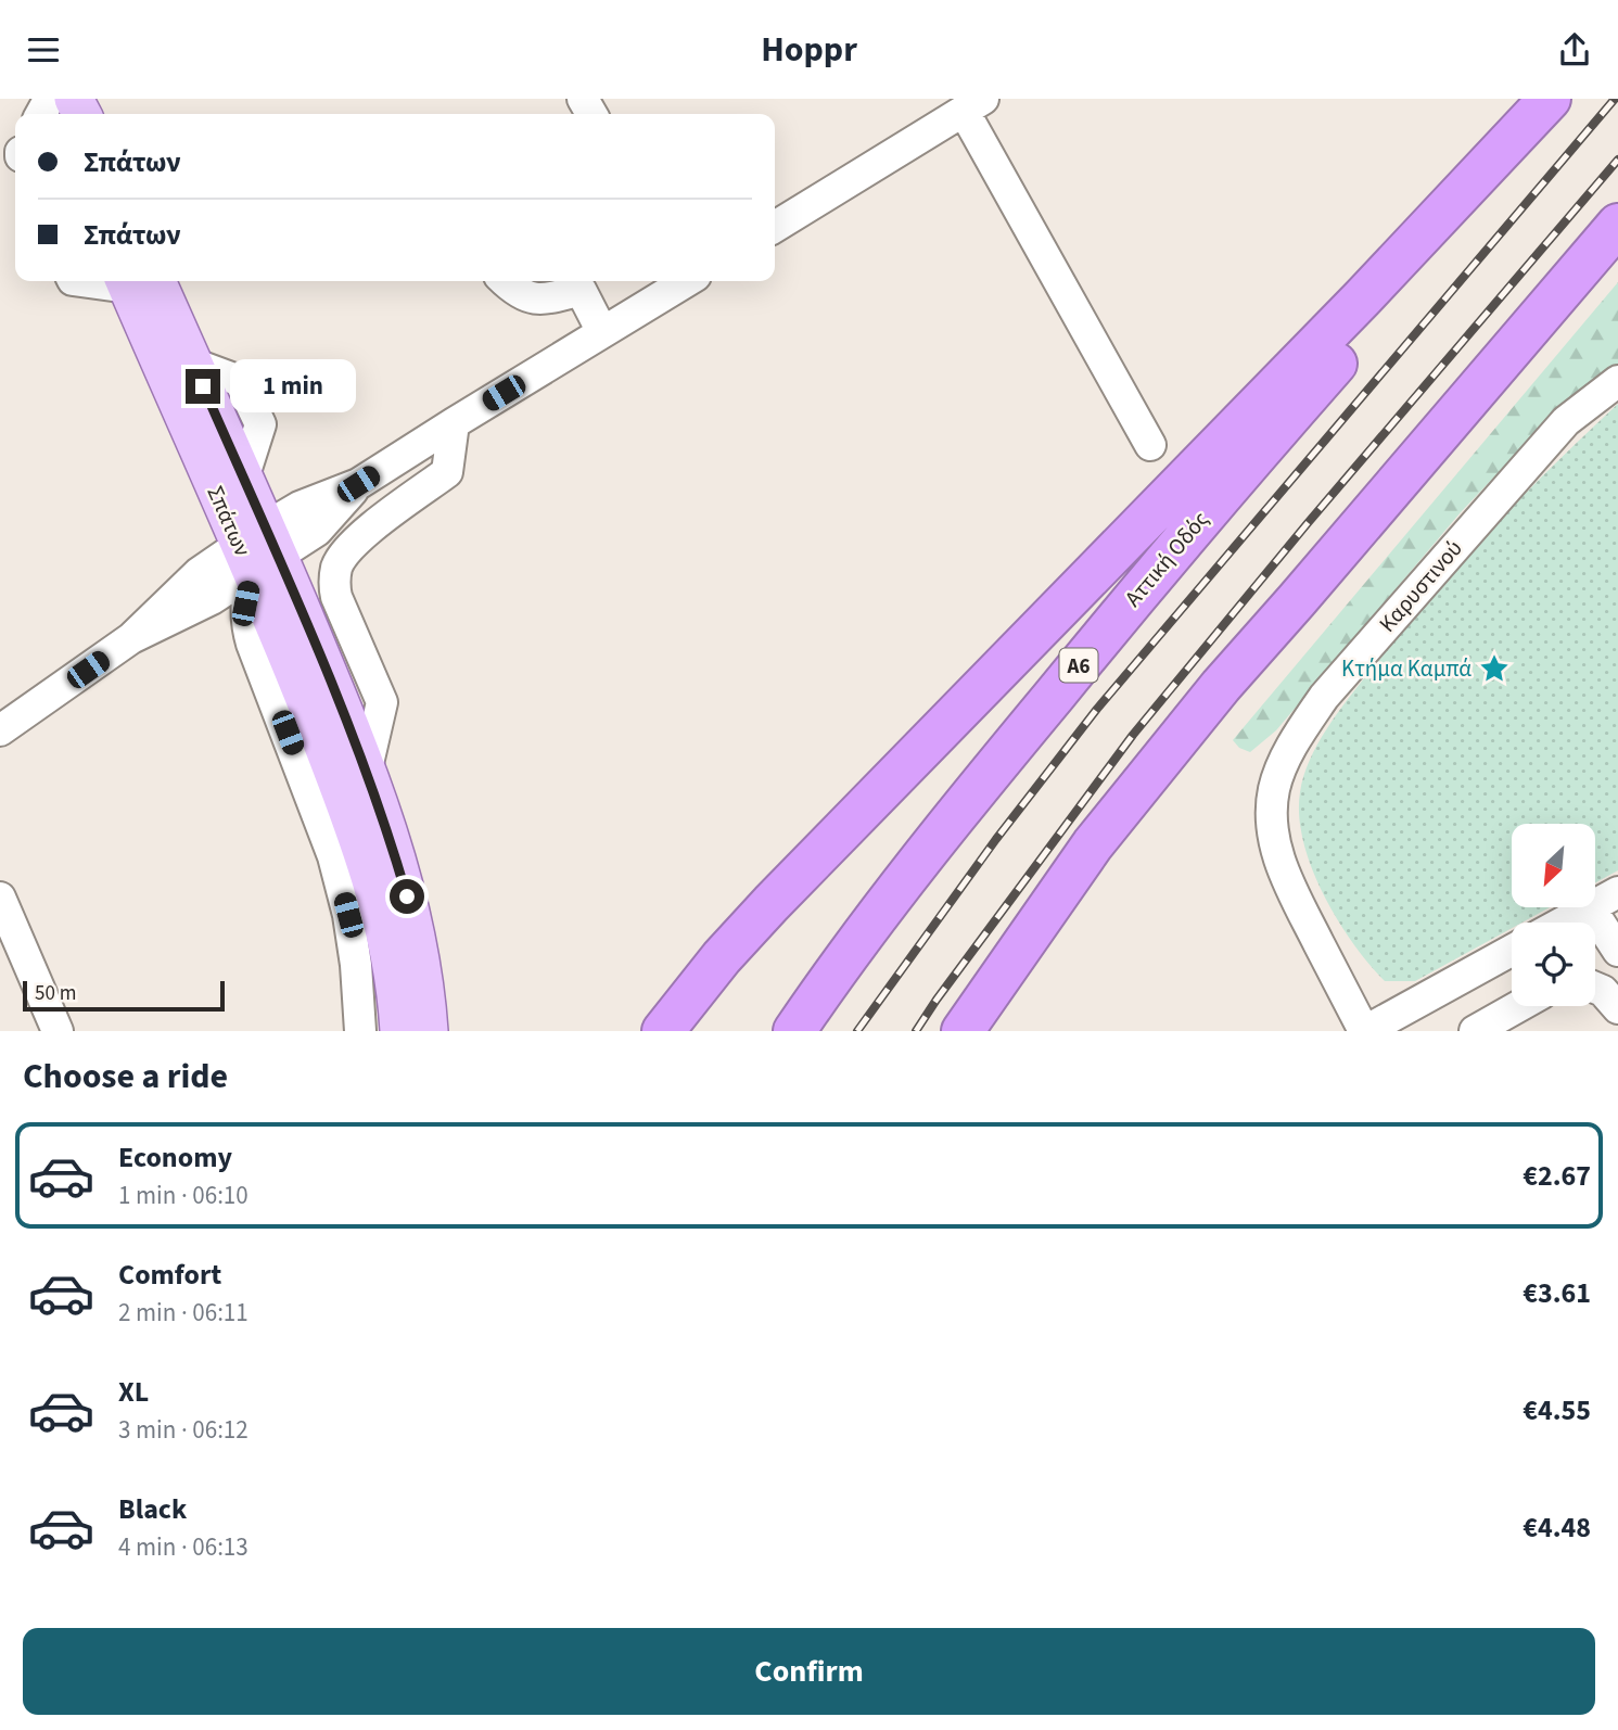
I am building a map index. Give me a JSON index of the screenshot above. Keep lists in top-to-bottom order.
{
  "streets": {
    "highway": ["Αττική Οδός", "Α6"],
    "main road": ["Σπάτων"],
    "street": ["Καρυστινού"]
  },
  "places": {
    "place": ["Kτήμα Καμπά"]
  },
  "scale_bar": "50 m",
  "north": "bottom left",
  "page": {
    "header": "Hoppr",
    "banner": ["Σπάτων", "Σπάτων"],
    "bubble": "1 min",
    "scale": "50 m",
    "heading": "Choose a ride",
    "list": [
      {
        "name": "Economy",
        "note": "1 min · 06:10",
        "value": "€2.67"
      },
      {
        "name": "Comfort",
        "note": "2 min · 06:11",
        "value": "€3.61"
      },
      {
        "name": "XL",
        "note": "3 min · 06:12",
        "value": "€4.55"
      },
      {
        "name": "Black",
        "note": "4 min · 06:13",
        "value": "€4.48"
      }
    ],
    "buttons": "Confirm"
  }
}
